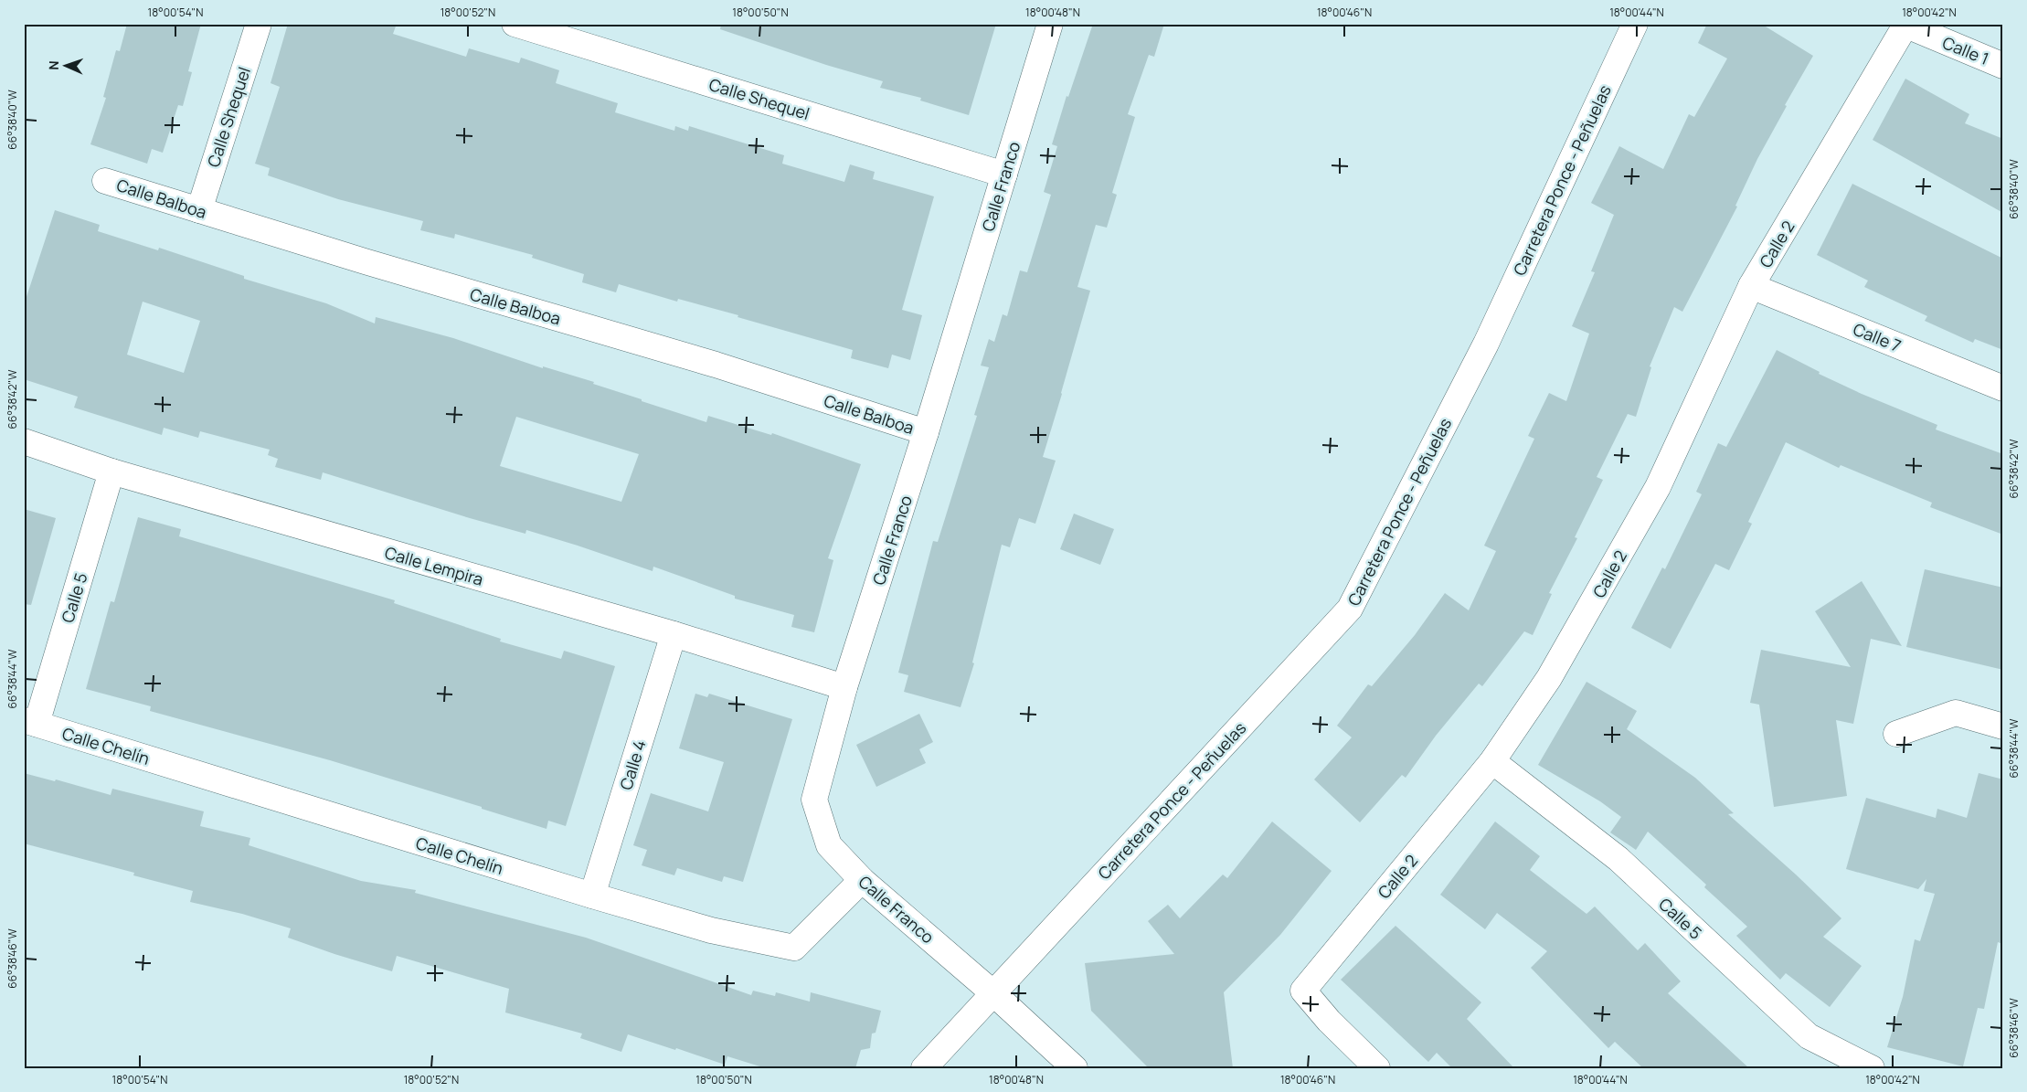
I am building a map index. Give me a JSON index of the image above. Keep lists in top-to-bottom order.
{
  "streets": {
    "street": [
      "Calle 1",
      "Calle Shequel",
      "Carretera Ponce - Peñuelas",
      "Calle Franco",
      "Calle Balboa",
      "Calle 2",
      "Calle 7",
      "Calle Lempira",
      "Calle 5",
      "Calle Chelín",
      "Calle 4"
    ]
  },
  "crossings": [
    ["Calle 1", "Calle 2"],
    ["Calle Shequel", "Calle Franco"],
    ["Calle Shequel", "Calle Balboa"],
    ["Carretera Ponce - Peñuelas", "Calle Franco"],
    ["Calle Franco", "Calle Balboa"],
    ["Calle Franco", "Calle Lempira"],
    ["Calle Franco", "Calle Chelín"],
    ["Calle 2", "Calle 7"],
    ["Calle 2", "Calle 5"],
    ["Calle Lempira", "Calle 5"],
    ["Calle Lempira", "Calle 4"],
    ["Calle 5", "Calle Chelín"],
    ["Calle Chelín", "Calle 4"]
  ],
  "north": "left",
  "coordinates": [
    "18°00'54\"N",
    "18°00'52\"N",
    "18°00'50\"N",
    "18°00'48\"N",
    "18°00'46\"N",
    "18°00'44\"N",
    "18°00'42\"N",
    "66°38'40\"W",
    "66°38'42\"W",
    "66°38'44\"W",
    "66°38'46\"W"
  ]
}
